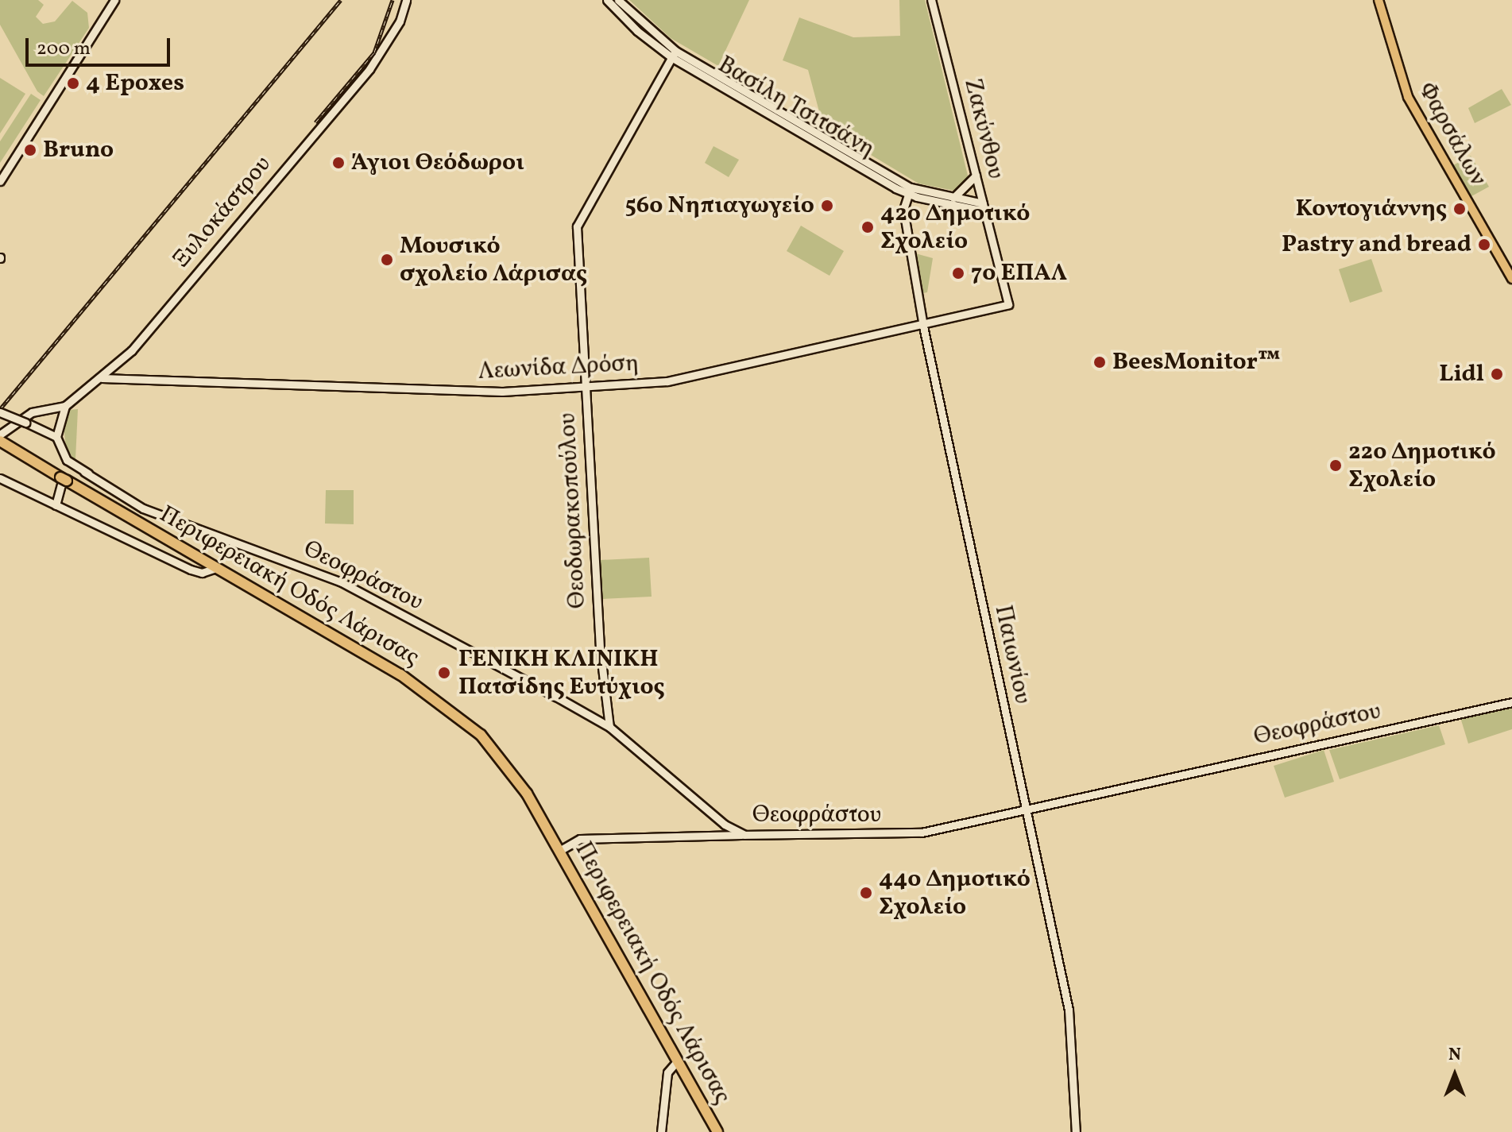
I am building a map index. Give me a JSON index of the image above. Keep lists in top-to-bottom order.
{
  "streets": {
    "highway": ["Περιφερειακή Οδός Λάρισας"],
    "main road": ["Φαρσάλων"],
    "street": [
      "Βασίλη Τσιτσάνη",
      "Ζακύνθου",
      "Ξυλοκάστρου",
      "Λεωνίδα Δρόση",
      "Θεοδωρακοπούλου",
      "Θεοφράστου",
      "Παιωνίου"
    ]
  },
  "crossings": [
    ["Βασίλη Τσιτσάνη", "Ζακύνθου"],
    ["Βασίλη Τσιτσάνη", "Θεοδωρακοπούλου"],
    ["Βασίλη Τσιτσάνη", "Παιωνίου"],
    ["Ζακύνθου", "Λεωνίδα Δρόση"],
    ["Ξυλοκάστρου", "Λεωνίδα Δρόση"],
    ["Λεωνίδα Δρόση", "Θεοδωρακοπούλου"],
    ["Λεωνίδα Δρόση", "Παιωνίου"],
    ["Θεοδωρακοπούλου", "Θεοφράστου"],
    ["Θεοφράστου", "Παιωνίου"]
  ],
  "places": [
    "4 Epoxes",
    "Bruno",
    "Άγιοι Θεόδωροι",
    "56ο Νηπιαγωγείο",
    "Κοντογιάννης",
    "42ο Δημοτικό Σχολείο",
    "Pastry and bread",
    "Μουσικό σχολείο Λάρισας",
    "7ο ΕΠΑΛ",
    "BeesMonitor™",
    "Lidl",
    "22ο Δημοτικό Σχολείο",
    "ΓΕΝΙΚΗ ΚΛΙΝΙΚΗ Πατσίδης Ευτύχιος",
    "44ο Δημοτικό Σχολείο"
  ],
  "scale_bar": "200 m",
  "north": "top"
}
